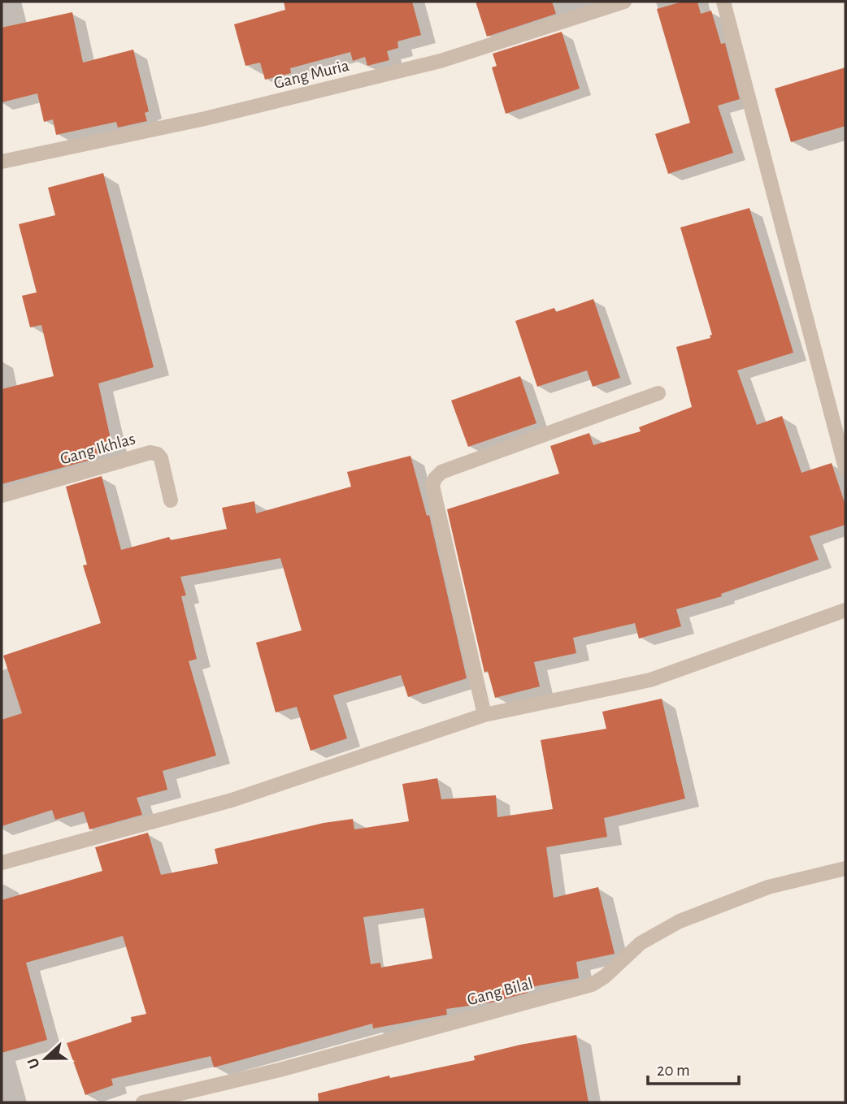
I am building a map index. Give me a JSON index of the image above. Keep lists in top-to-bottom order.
{
  "streets": {
    "street": ["Gang Muria", "Gang Ikhlas", "Gang Bilal"]
  },
  "scale_bar": "20 m",
  "north": "left"
}
